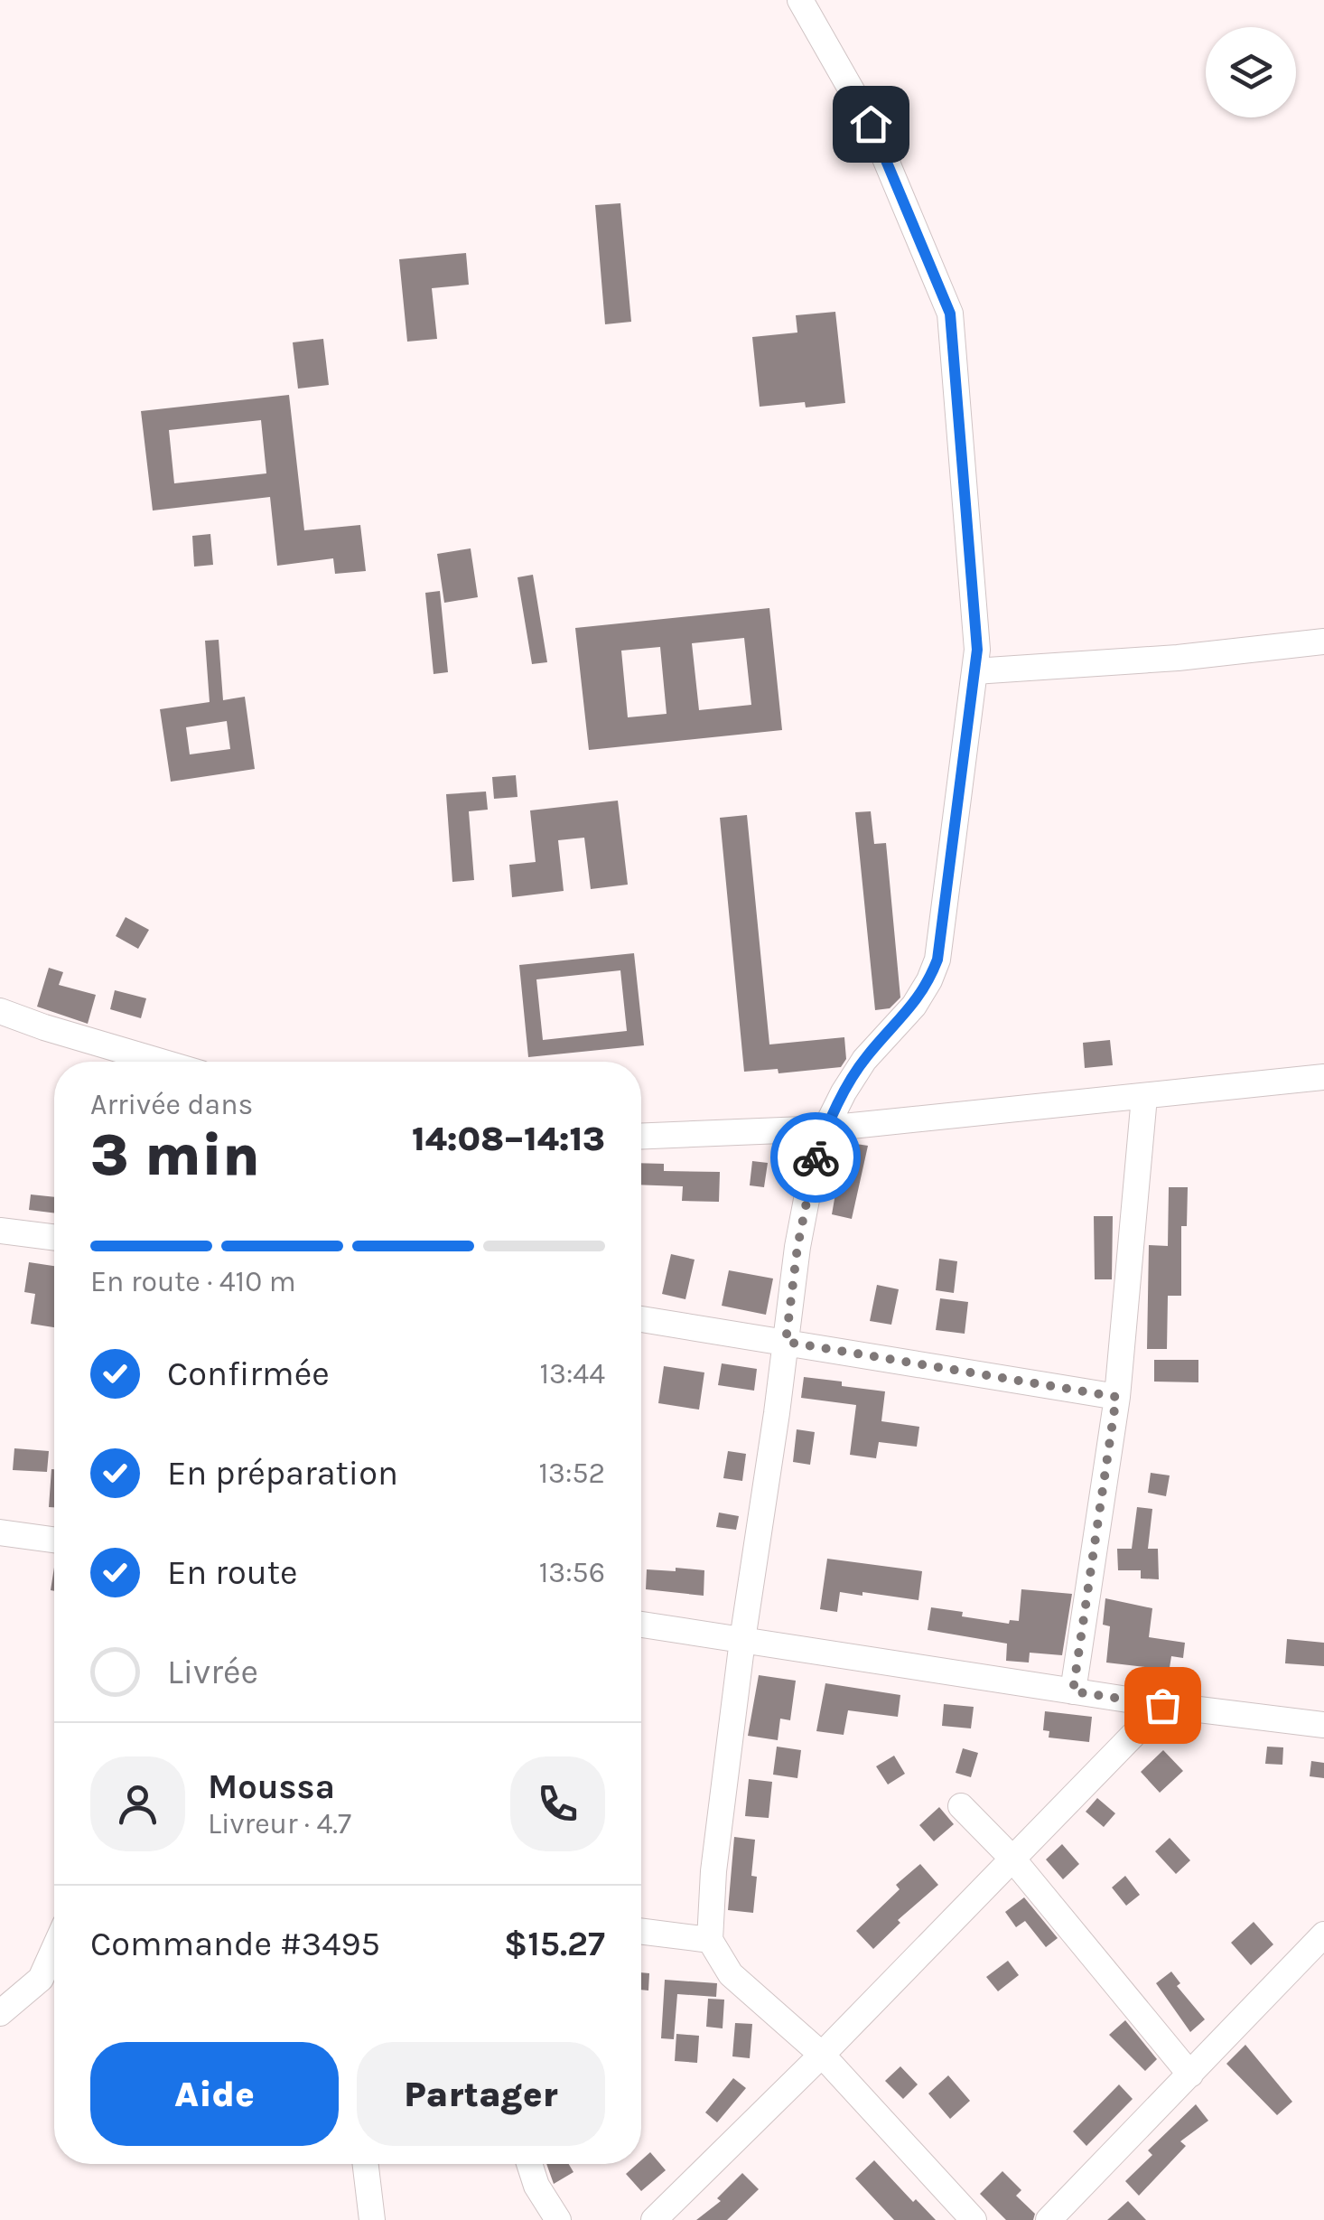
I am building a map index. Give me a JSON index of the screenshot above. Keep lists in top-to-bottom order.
{
  "page": {
    "heading": ["3 min", "Arrivée dans", "14:08–14:13"],
    "panel": [
      "Moussa",
      "Livreur · 4.7",
      "Commande #3495",
      "$15.27"
    ],
    "bar": "En route · 410 m",
    "list": [
      ["Confirmée", "13:44"],
      ["En préparation", "13:52"],
      ["En route", "13:56"],
      "Livrée"
    ],
    "buttons": ["Aide", "Partager"]
  }
}
